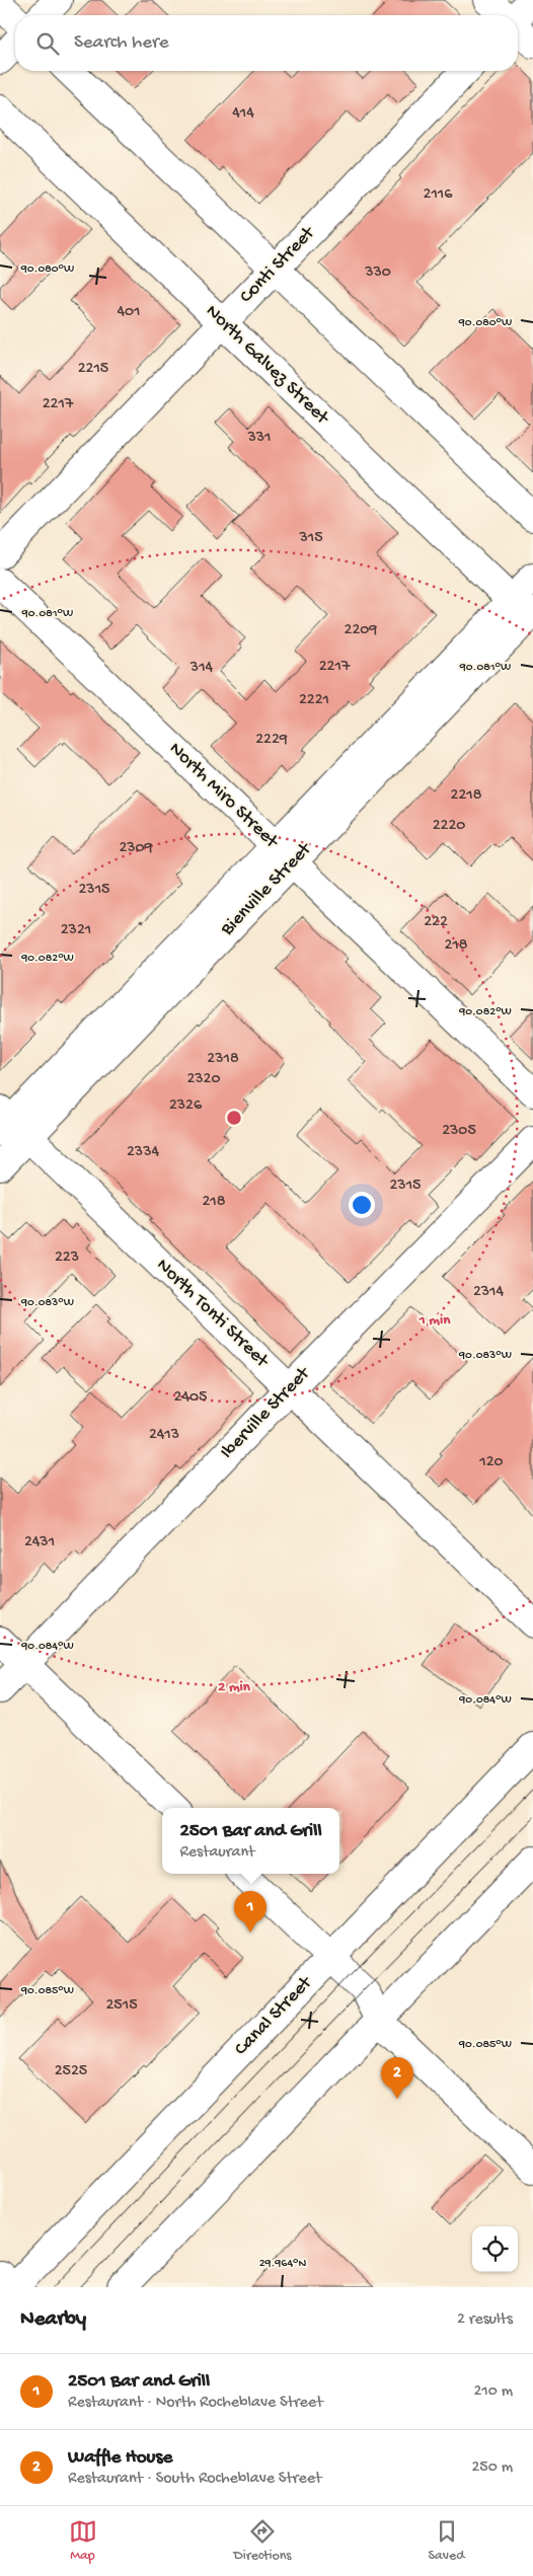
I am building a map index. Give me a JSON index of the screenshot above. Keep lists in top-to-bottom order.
{
  "streets": {
    "street": [
      "Conti Street",
      "North Galvez Street",
      "North Miro Street",
      "Bienville Street",
      "North Tonti Street",
      "Iberville Street",
      "Canal Street"
    ]
  },
  "crossings": [
    ["Conti Street", "North Galvez Street"],
    ["North Galvez Street", "Bienville Street"],
    ["North Miro Street", "Bienville Street"],
    ["Bienville Street", "North Tonti Street"],
    ["North Tonti Street", "Iberville Street"]
  ],
  "house_numbers": [
    "414",
    "2116",
    "330",
    "401",
    "2215",
    "2217",
    "331",
    "315",
    "2209",
    "2217",
    "314",
    "2221",
    "2229",
    "2218",
    "2220",
    "2309",
    "2315",
    "222",
    "2321",
    "218",
    "2318",
    "2320",
    "2326",
    "2305",
    "2334",
    "2315",
    "218",
    "223",
    "2314",
    "2405",
    "2413",
    "120",
    "2431",
    "2515",
    "2525"
  ],
  "page": {
    "search": "Search here",
    "popup": ["2501 Bar and Grill", "Restaurant"],
    "pins": ["1", "2"],
    "heading": ["Nearby", "2 results"],
    "list": [
      {
        "mark": "1",
        "name": "2501 Bar and Grill",
        "note": "Restaurant · North Rocheblave Street",
        "value": "210 m"
      },
      {
        "mark": "2",
        "name": "Waffle House",
        "note": "Restaurant · South Rocheblave Street",
        "value": "250 m"
      }
    ],
    "nav": ["Map", "Directions", "Saved"]
  },
  "coordinates": [
    "90.080°W",
    "90.081°W",
    "90.082°W",
    "90.083°W",
    "90.084°W",
    "90.085°W",
    "29.964°N"
  ],
  "rings": ["1 min", "2 min"]
}
